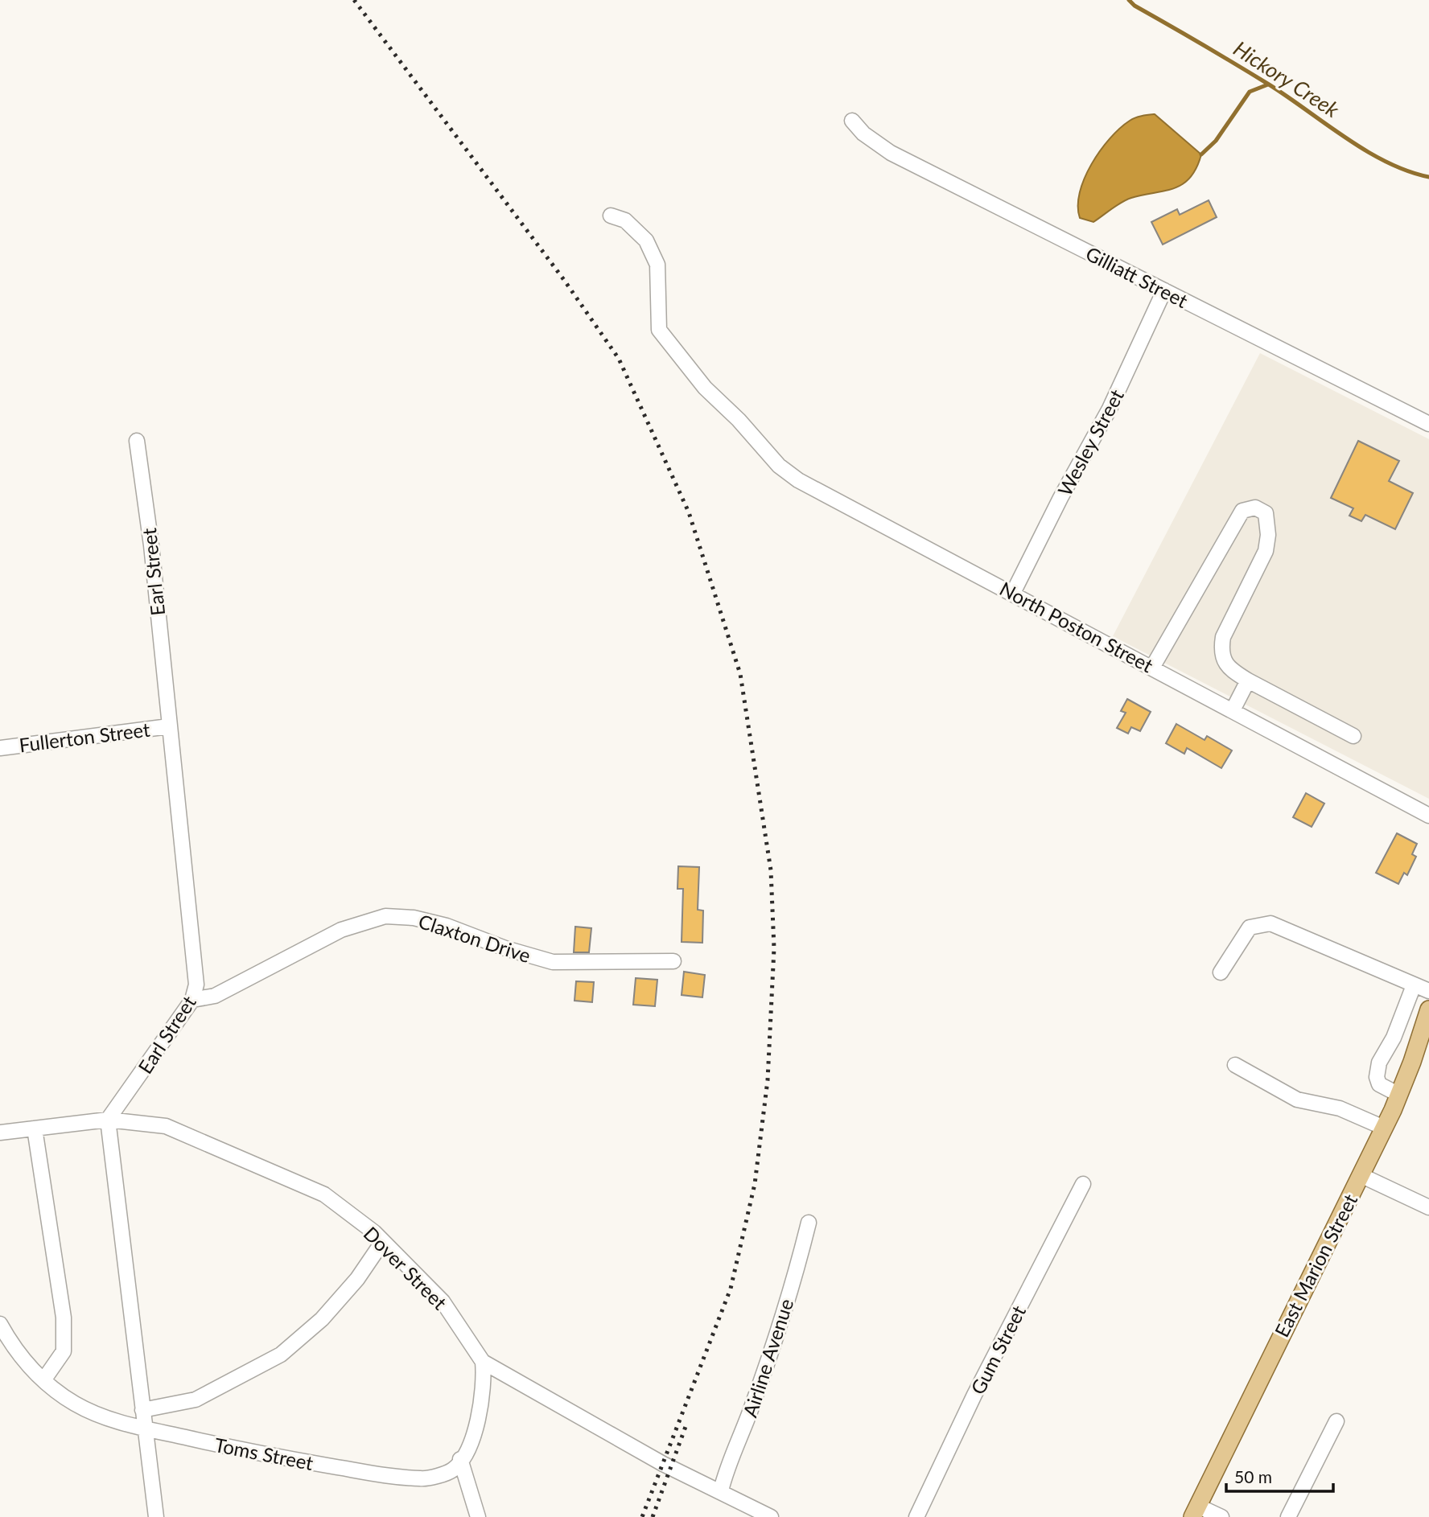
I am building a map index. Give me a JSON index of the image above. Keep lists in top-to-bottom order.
{
  "streets": {
    "main road": ["East Marion Street"],
    "street": [
      "Gilliatt Street",
      "Wesley Street",
      "Earl Street",
      "North Poston Street",
      "Fullerton Street",
      "Claxton Drive",
      "Dover Street",
      "Gum Street",
      "Airline Avenue",
      "Toms Street"
    ]
  },
  "crossings": [
    ["Gilliatt Street", "Wesley Street"],
    ["Wesley Street", "North Poston Street"],
    ["Earl Street", "Fullerton Street"],
    ["Earl Street", "Claxton Drive"],
    ["Earl Street", "Dover Street"],
    ["Dover Street", "Airline Avenue"],
    ["Dover Street", "Toms Street"]
  ],
  "water": ["Hickory Creek"],
  "scale_bar": "50 m"
}
